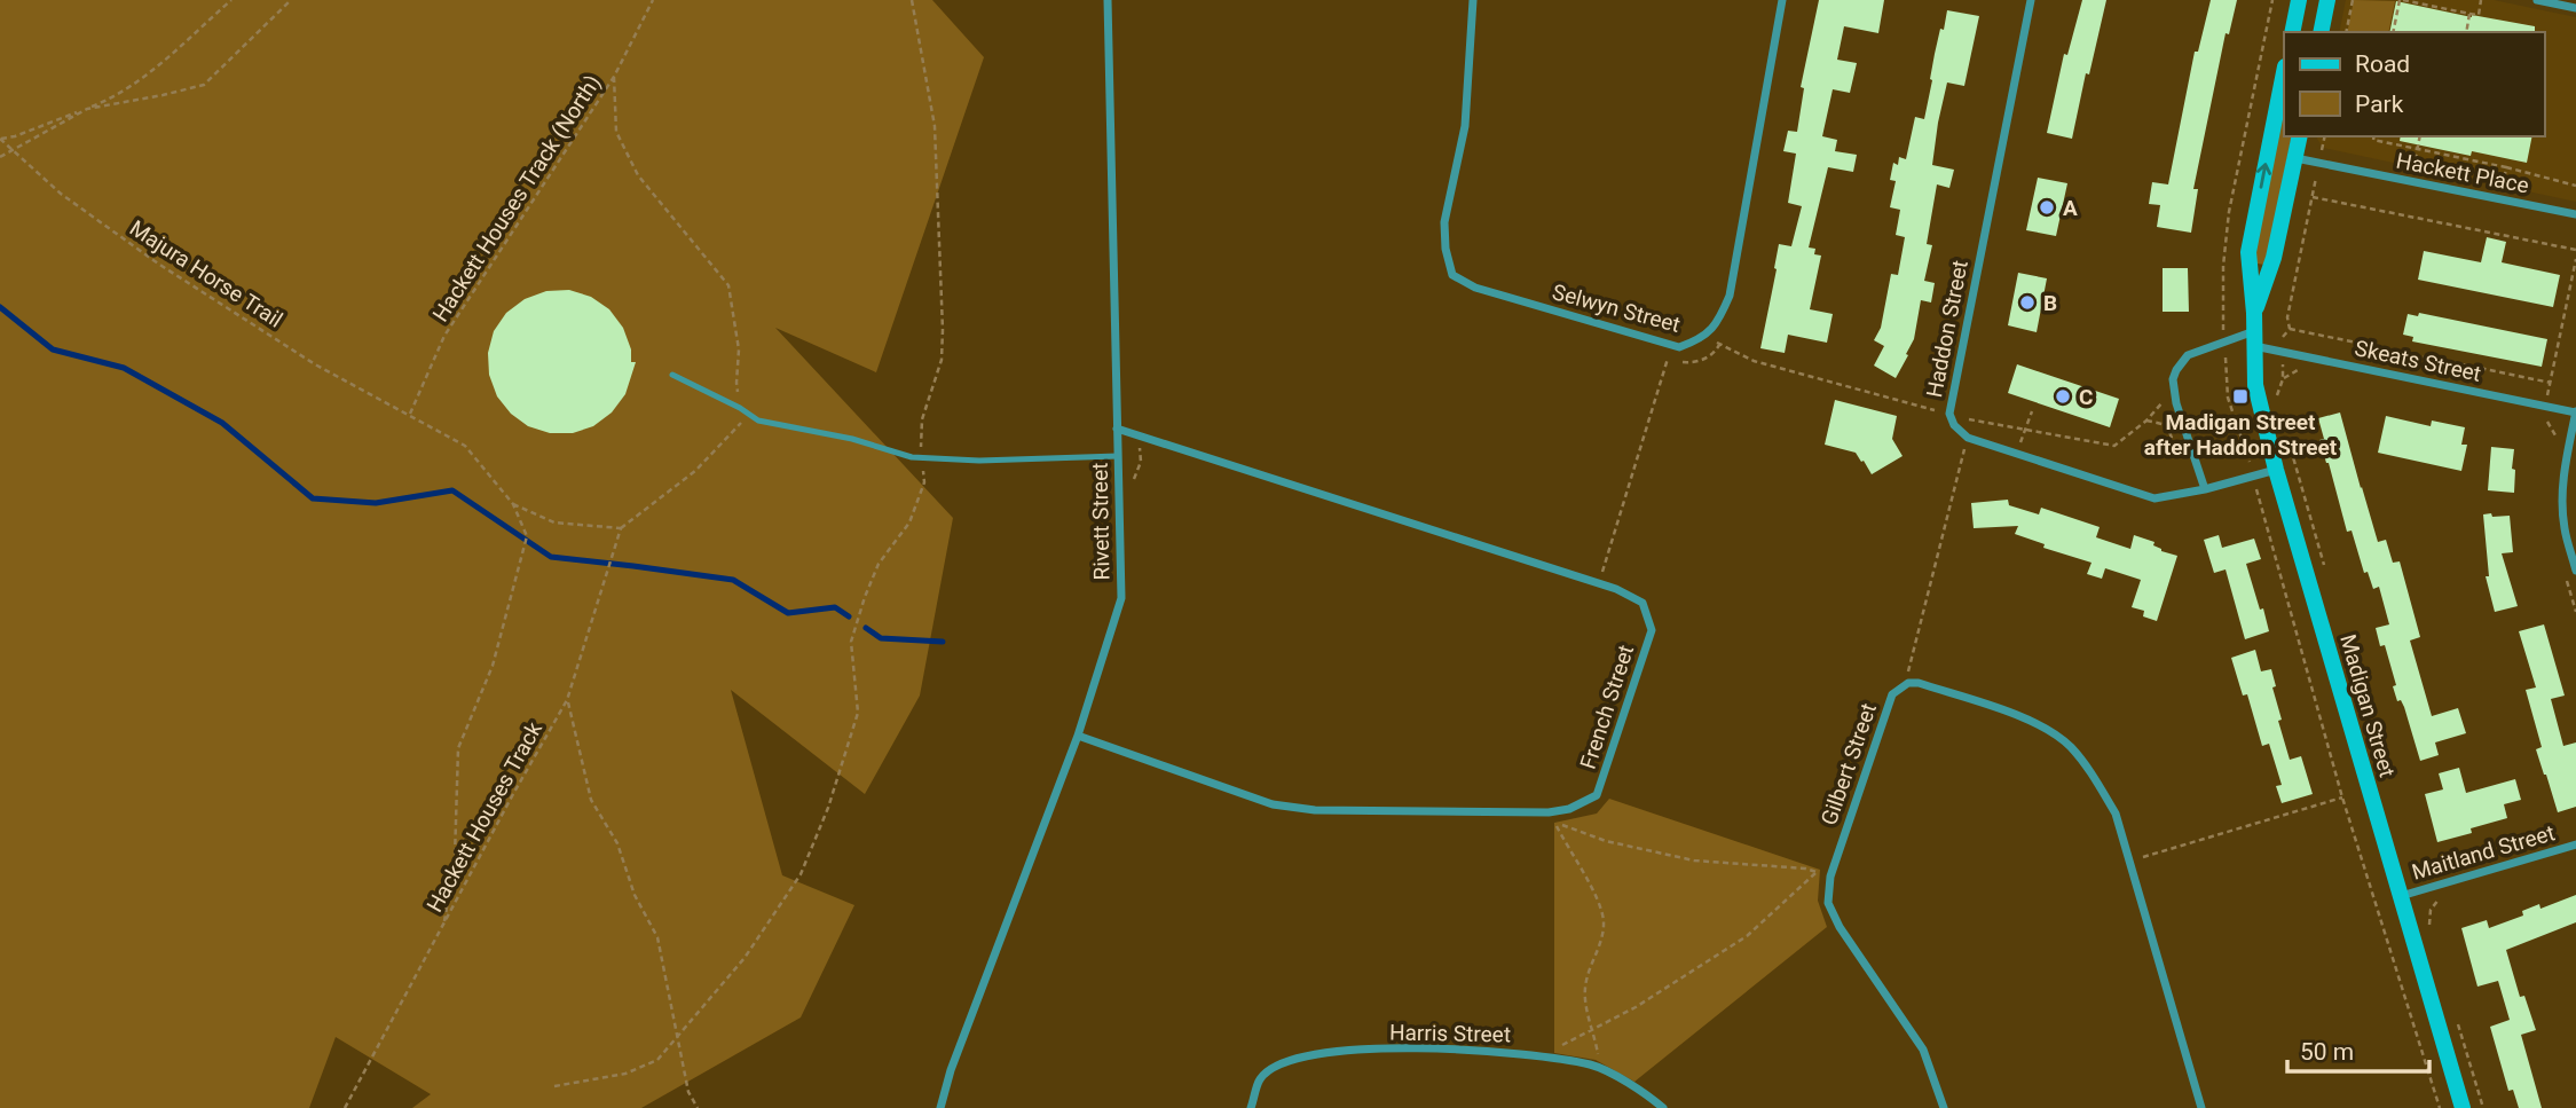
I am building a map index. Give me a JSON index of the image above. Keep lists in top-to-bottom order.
{
  "streets": {
    "street": [
      "Hackett Place",
      "Selwyn Street",
      "Haddon Street",
      "Skeats Street",
      "Rivett Street",
      "Madigan Street",
      "French Street",
      "Gilbert Street",
      "Maitland Street",
      "Harris Street"
    ],
    "path": ["Hackett Houses Track (North)", "Majura Horse Trail", "Hackett Houses Track"]
  },
  "crossings": [
    ["Hackett Place", "Madigan Street"],
    ["Hackett Houses Track (North)", "Majura Horse Trail"],
    ["Skeats Street", "Madigan Street"],
    ["Rivett Street", "French Street"],
    ["Madigan Street", "Maitland Street"]
  ],
  "places": {
    "other": ["A", "B", "C"],
    "transit": ["Madigan Street after Haddon Street"]
  },
  "legend": ["Road", "Park"],
  "scale_bar": "50 m"
}
